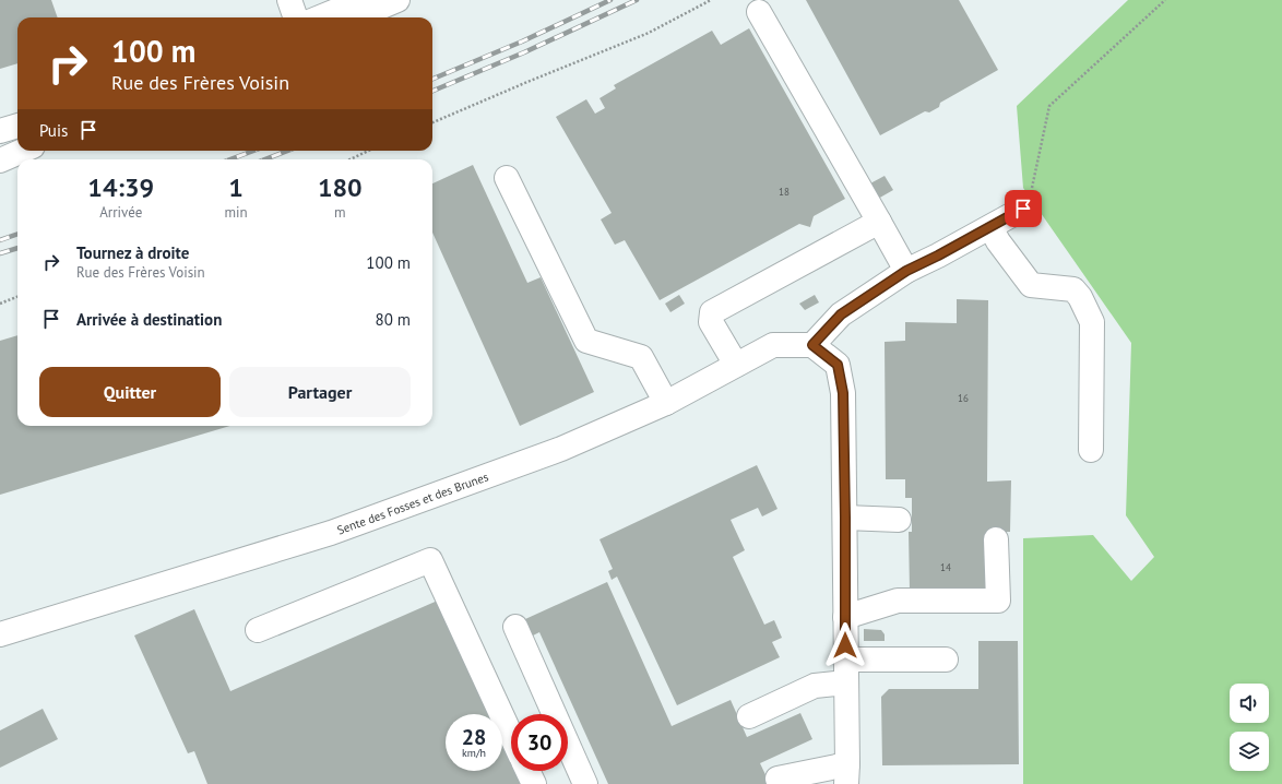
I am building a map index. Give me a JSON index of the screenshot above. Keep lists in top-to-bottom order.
{
  "streets": {
    "street": ["Sente des Fosses et des Brunes"]
  },
  "house_numbers": ["18", "16", "14"],
  "page": {
    "turn": ["100 m", "Rue des Frères Voisin"],
    "then": "Puis",
    "eta": [
      "14:39",
      "Arrivée",
      "1",
      "min",
      "180",
      "m"
    ],
    "list": [
      {
        "name": "Tournez à droite",
        "note": "Rue des Frères Voisin",
        "value": "100 m"
      },
      {
        "name": "Arrivée à destination",
        "value": "80 m"
      }
    ],
    "buttons": ["Quitter", "Partager"],
    "speed": "28 km/h",
    "limit": "30"
  }
}
